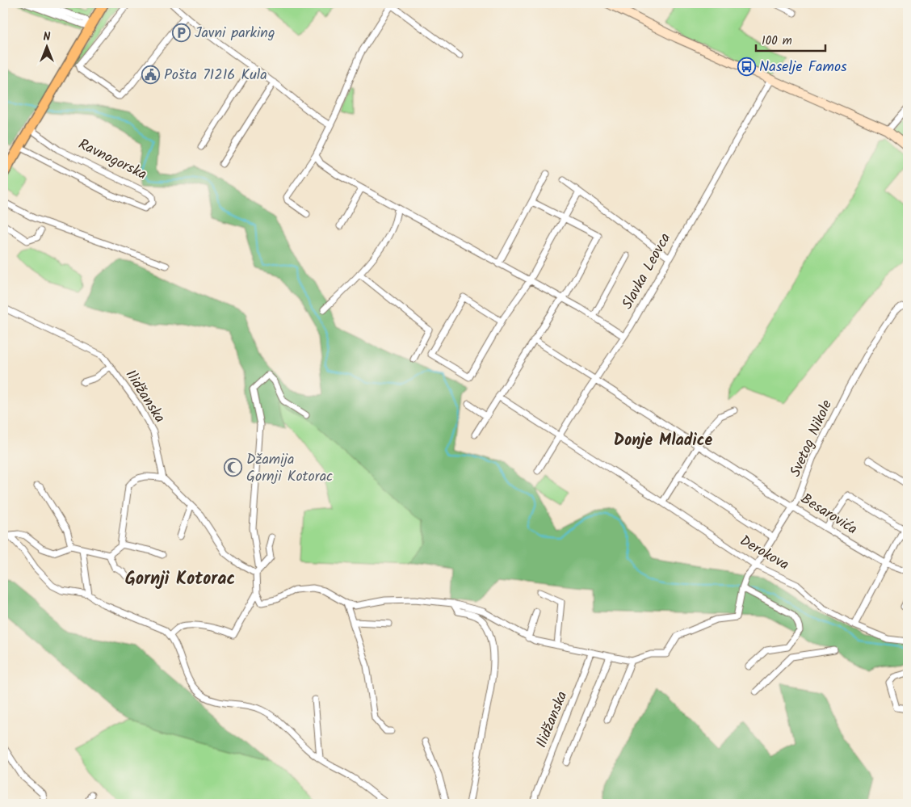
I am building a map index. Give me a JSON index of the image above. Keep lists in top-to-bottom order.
{
  "streets": {
    "street": [
      "Ravnogorska",
      "Slavka Leovca",
      "Ilidžanska",
      "Svetog Nikole",
      "Besarovića",
      "Derokova"
    ]
  },
  "crossings": [
    ["Slavka Leovca", "Besarovića"],
    ["Slavka Leovca", "Derokova"],
    ["Svetog Nikole", "Besarovića"],
    ["Svetog Nikole", "Derokova"]
  ],
  "districts": ["Donje Mladice", "Gornji Kotorac"],
  "places": {
    "parking": ["Javni parking"],
    "bus stop": ["Naselje Famos"],
    "public building": ["Pošta 71216 Kula"],
    "mosque": ["Džamija Gornji Kotorac"]
  },
  "scale_bar": "100 m",
  "north": "top"
}
